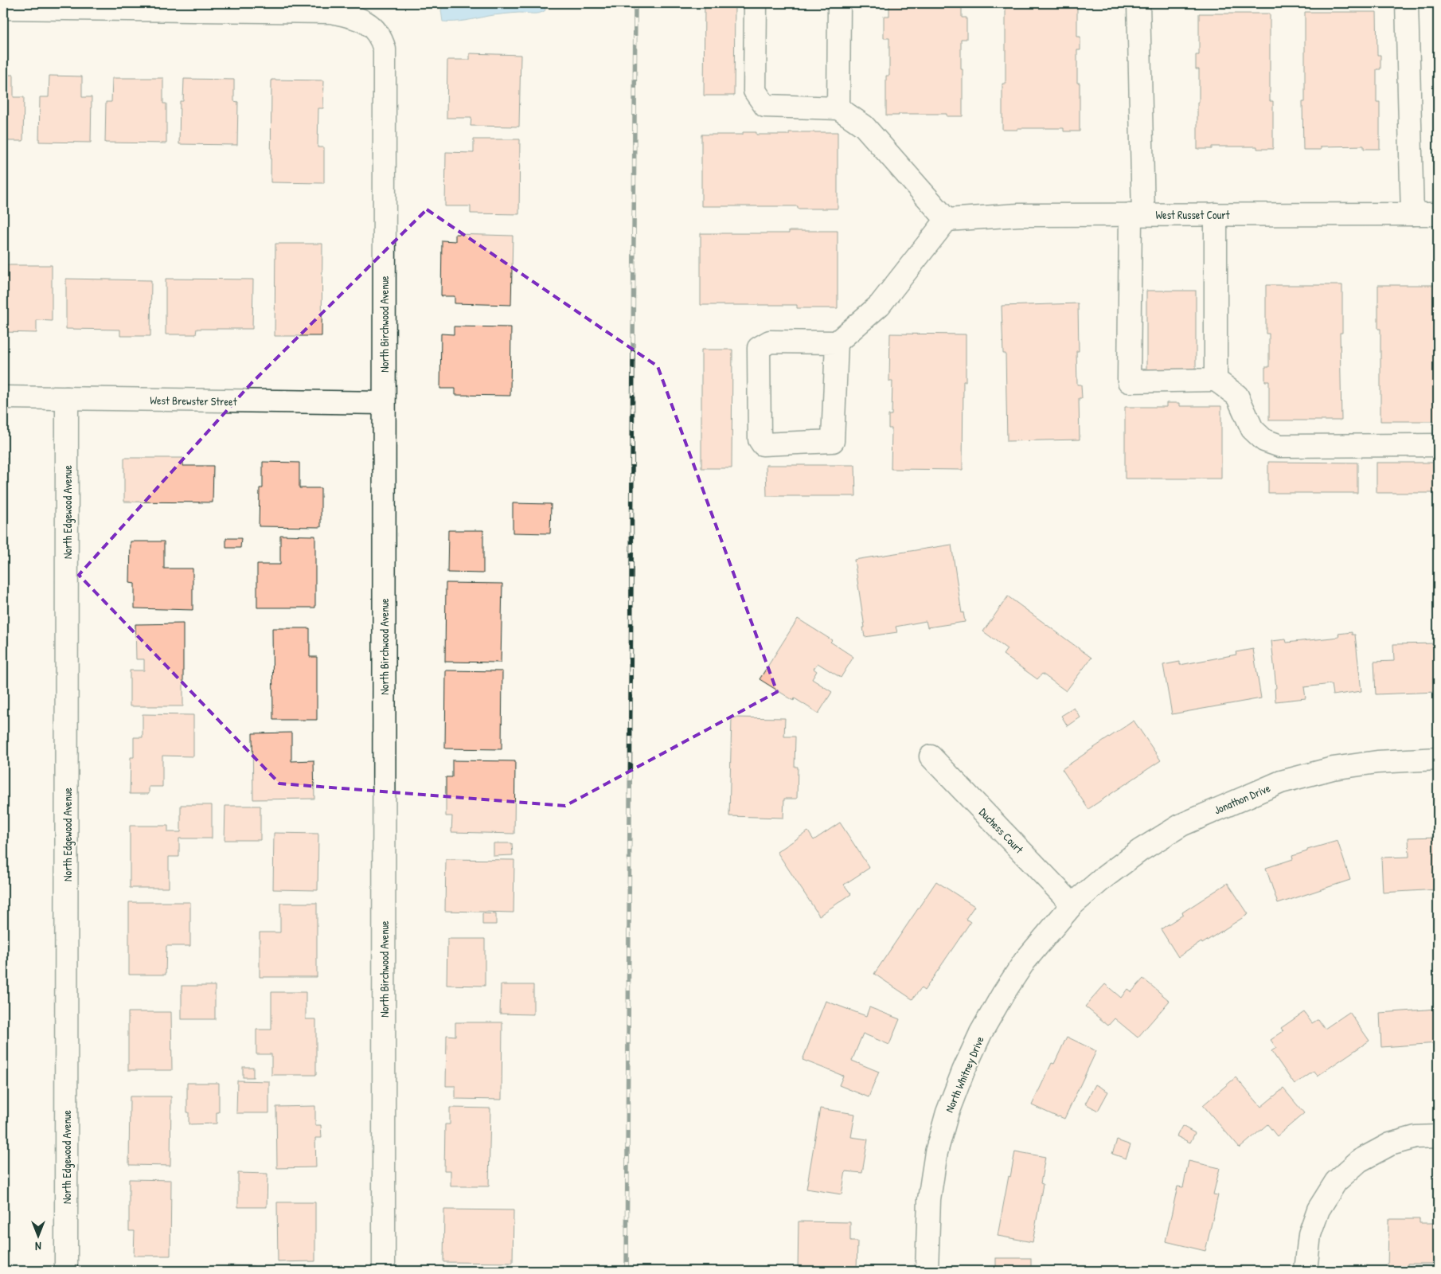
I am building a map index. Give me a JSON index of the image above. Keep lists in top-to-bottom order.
{
  "streets": {
    "street": [
      "West Russet Court",
      "North Birchwood Avenue",
      "West Brewster Street",
      "North Edgewood Avenue",
      "Jonathon Drive",
      "Duchess Court",
      "North Whitney Drive"
    ]
  },
  "crossings": [
    ["North Birchwood Avenue", "West Brewster Street"],
    ["West Brewster Street", "North Edgewood Avenue"],
    ["Jonathon Drive", "Duchess Court"],
    ["Jonathon Drive", "North Whitney Drive"],
    ["Duchess Court", "North Whitney Drive"]
  ],
  "north": "bottom"
}
